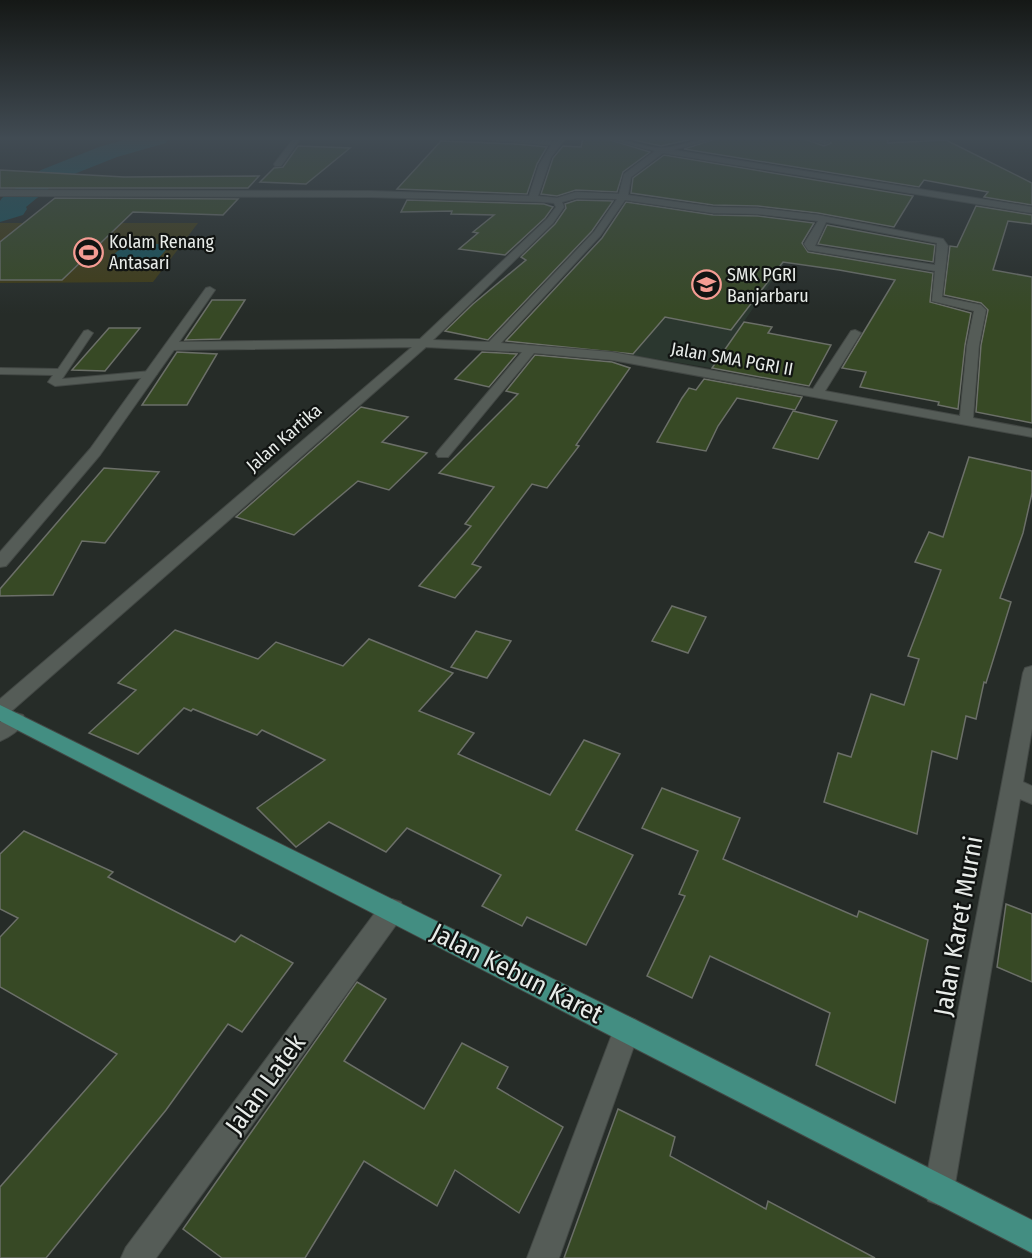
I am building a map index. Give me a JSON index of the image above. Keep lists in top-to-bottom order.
{
  "streets": {
    "main road": ["Jalan Kebun Karet"],
    "street": [
      "Jalan SMA PGRI II",
      "Jalan Kartika",
      "Jalan Karet Murni",
      "Jalan Latek"
    ]
  },
  "crossings": [
    ["Jalan SMA PGRI II", "Jalan Kartika"],
    ["Jalan Kartika", "Jalan Kebun Karet"],
    ["Jalan Karet Murni", "Jalan Kebun Karet"],
    ["Jalan Kebun Karet", "Jalan Latek"]
  ],
  "places": {
    "sports": ["Kolam Renang Antasari"],
    "school or university": ["SMK PGRI Banjarbaru"]
  }
}
